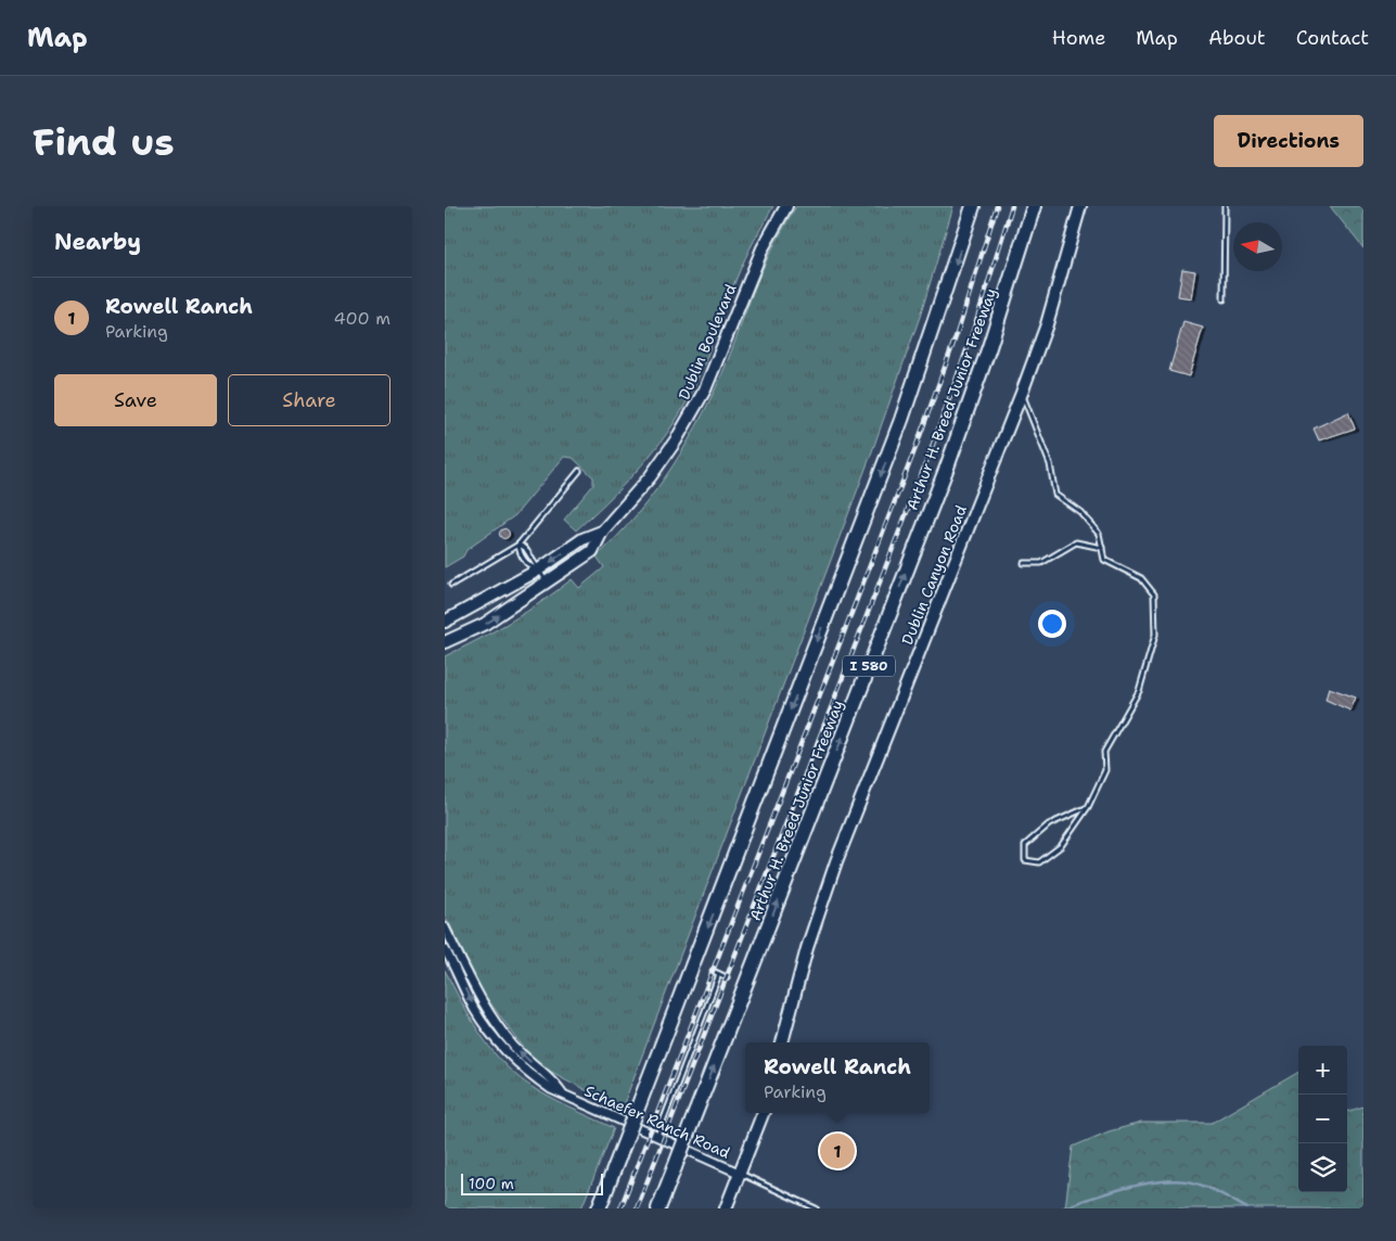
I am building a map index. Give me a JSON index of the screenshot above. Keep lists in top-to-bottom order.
{
  "streets": {
    "highway": ["Arthur H. Breed Junior Freeway", "I 580"],
    "main road": ["Dublin Boulevard", "Dublin Canyon Road"],
    "street": ["Schaefer Ranch Road"]
  },
  "scale_bar": "100 m",
  "north": "left",
  "page": {
    "header": "Map",
    "nav": [
      "Home",
      "Map",
      "About",
      "Contact"
    ],
    "buttons": [
      "Directions",
      ["Save", "Share"]
    ],
    "title": "Find us",
    "heading": "Nearby",
    "list": [
      {
        "mark": "1",
        "name": "Rowell Ranch",
        "note": "Parking",
        "value": "400 m"
      }
    ],
    "popup": ["Rowell Ranch", "Parking"],
    "map_buttons": ["+", "−"],
    "pins": "1",
    "scale": "100 m"
  }
}
